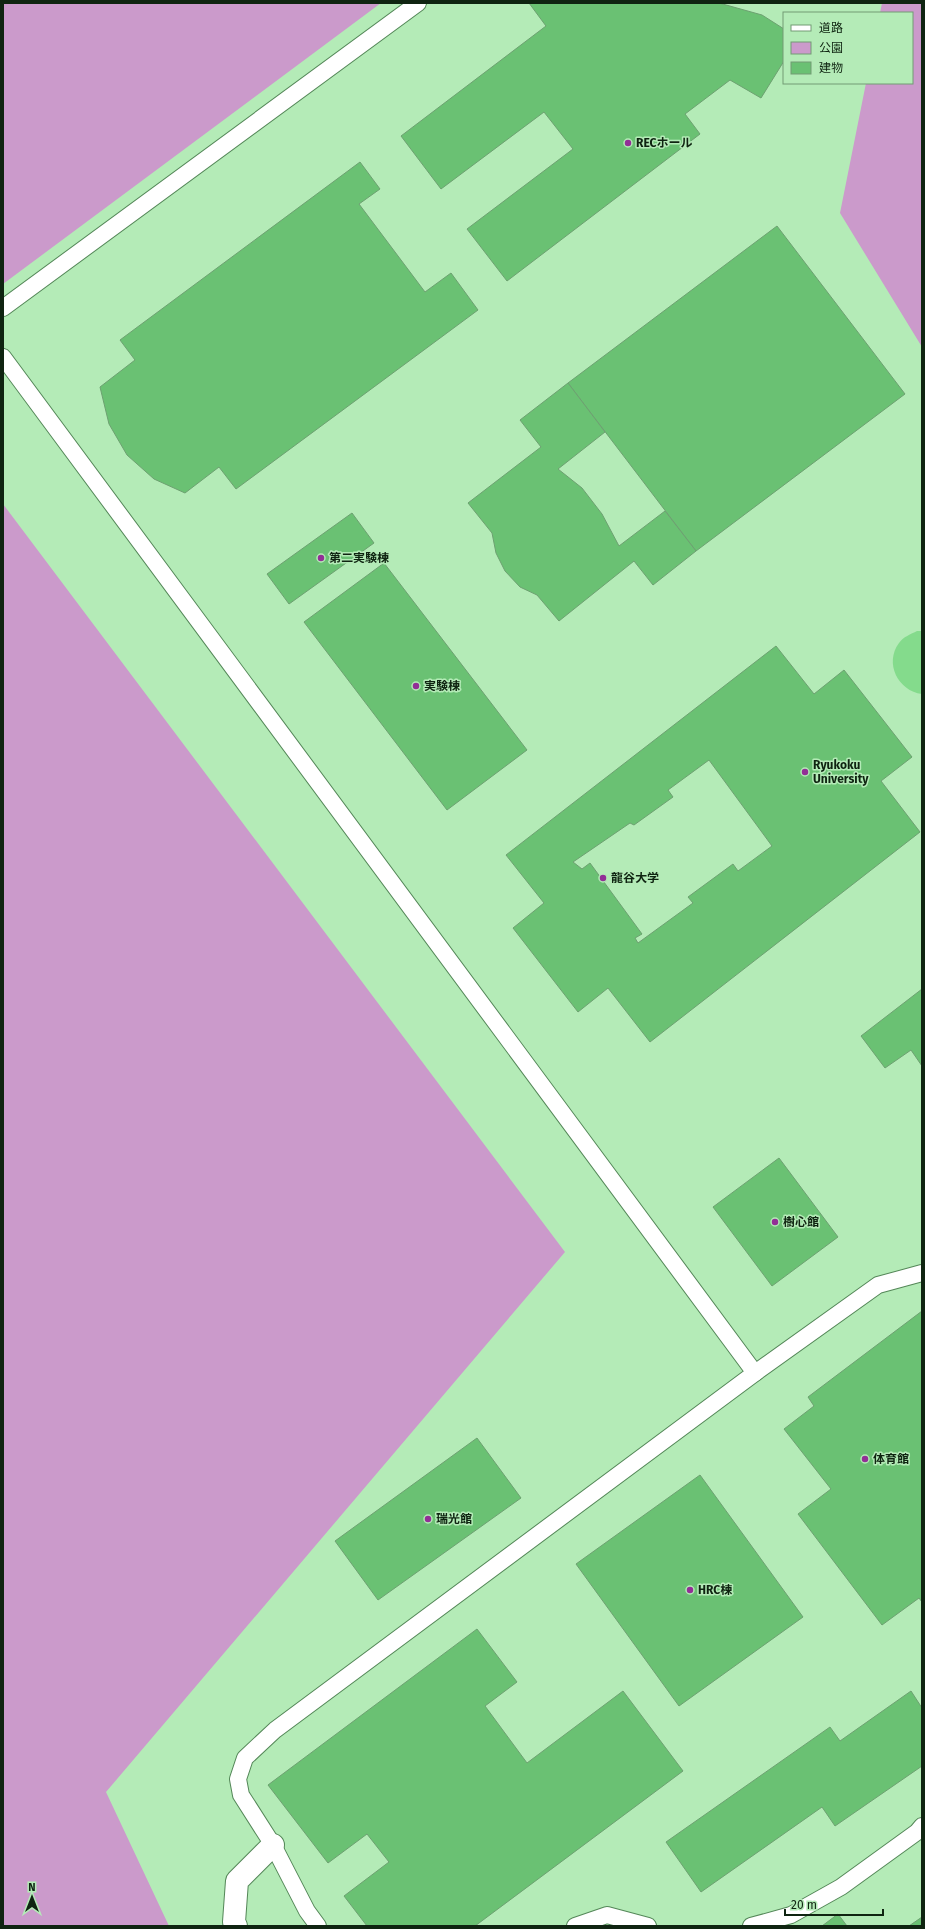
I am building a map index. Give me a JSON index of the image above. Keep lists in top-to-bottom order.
{
  "places": [
    "RECホール",
    "第二実験棟",
    "実験棟",
    "Ryukoku University",
    "龍谷大学",
    "樹心館",
    "体育館",
    "瑞光館",
    "HRC棟"
  ],
  "legend": ["道路", "公園", "建物"],
  "scale_bar": "20 m",
  "north": "top"
}
